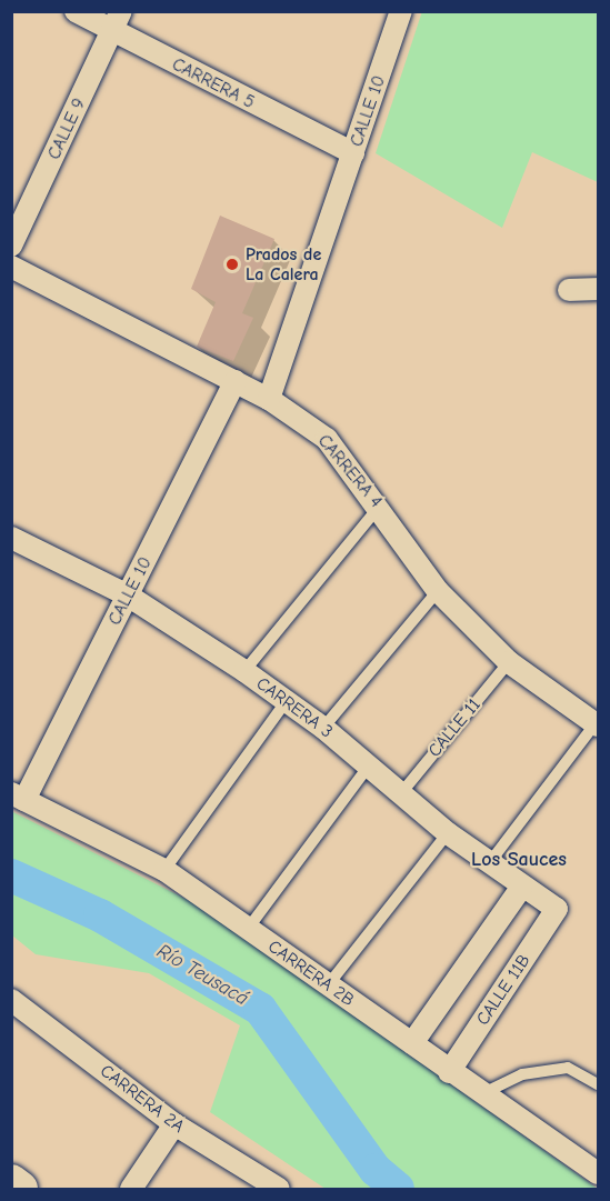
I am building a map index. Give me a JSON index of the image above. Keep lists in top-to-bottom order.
{
  "streets": {
    "street": [
      "CARRERA 5",
      "CALLE 10",
      "CALLE 9",
      "CARRERA 4",
      "CARRERA 3",
      "CARRERA 2B",
      "CALLE 11B",
      "CARRERA 2A"
    ],
    "lane": ["CALLE 11"]
  },
  "crossings": [
    ["CARRERA 5", "CALLE 10"],
    ["CARRERA 5", "CALLE 9"],
    ["CALLE 10", "CARRERA 4"],
    ["CALLE 10", "CARRERA 3"],
    ["CALLE 10", "CARRERA 2B"],
    ["CARRERA 4", "CALLE 11"],
    ["CARRERA 3", "CALLE 11"],
    ["CARRERA 3", "CALLE 11B"],
    ["CARRERA 2B", "CALLE 11B"]
  ],
  "districts": ["Los Sauces"],
  "water": ["Río Teusacá"],
  "places": ["Prados de La Calera"]
}
